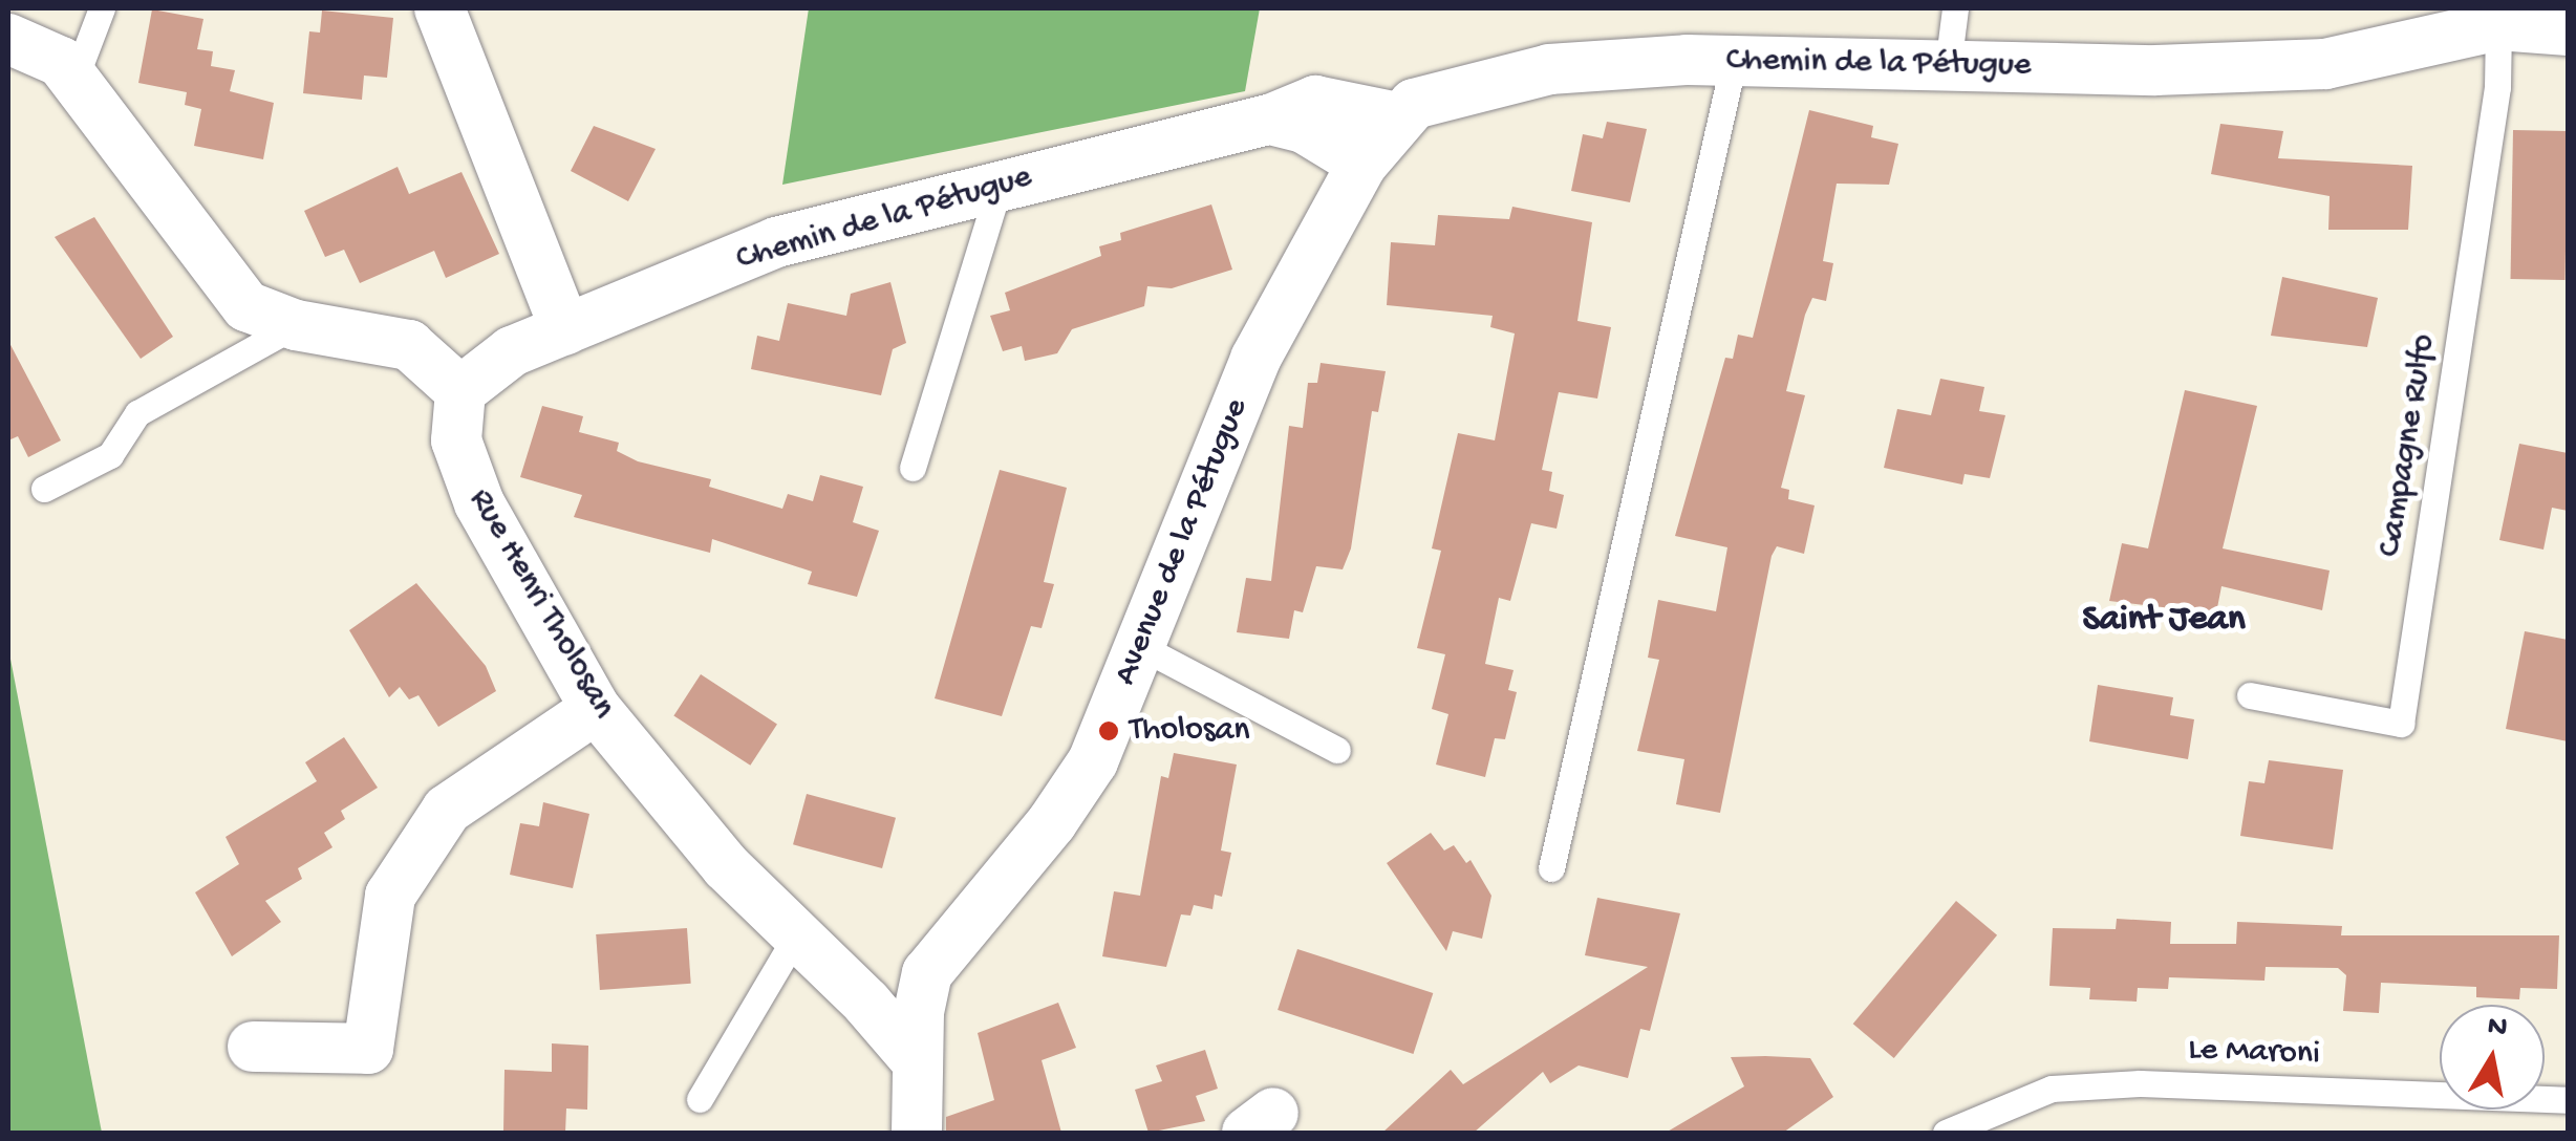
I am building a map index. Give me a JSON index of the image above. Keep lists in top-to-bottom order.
{
  "streets": {
    "street": ["Chemin de la Pétugue", "Avenue de la Pétugue", "Rue Henri Tholosan"],
    "lane": ["Campagne Rulfo", "Le Maroni"]
  },
  "crossings": [
    ["Chemin de la Pétugue", "Campagne Rulfo"],
    ["Chemin de la Pétugue", "Avenue de la Pétugue"],
    ["Chemin de la Pétugue", "Rue Henri Tholosan"]
  ],
  "districts": ["Saint Jean"],
  "places": ["Tholosan"],
  "north": "top"
}
